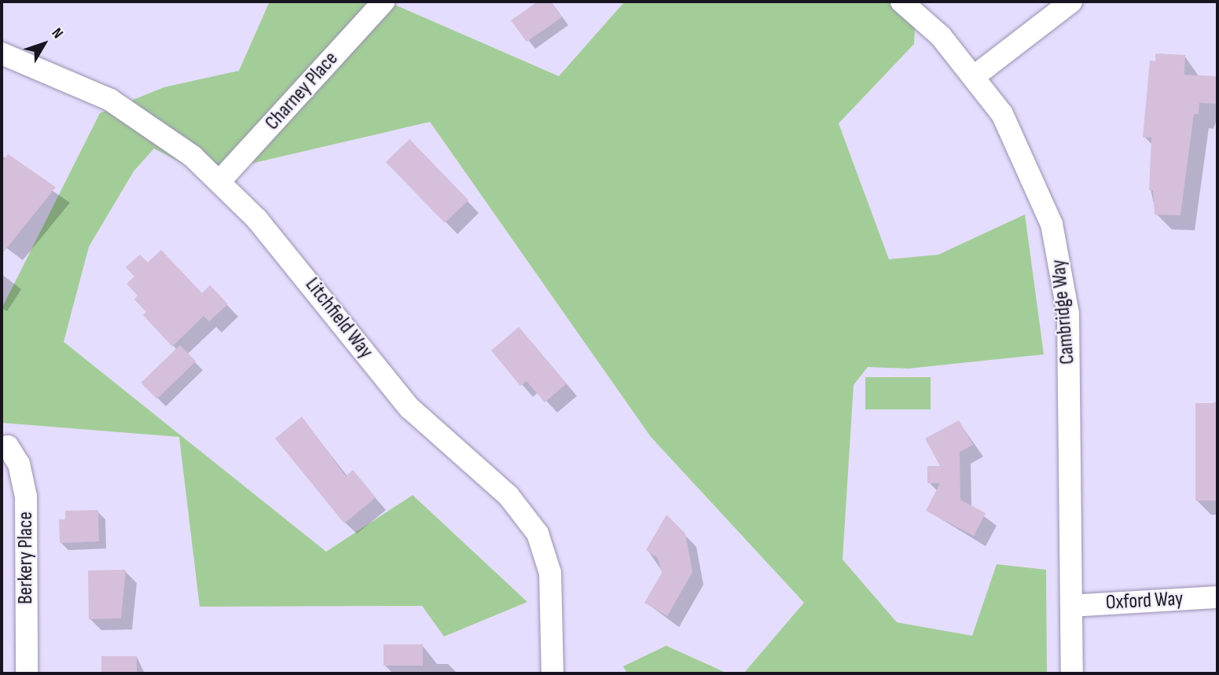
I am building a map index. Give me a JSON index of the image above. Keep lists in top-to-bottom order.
{
  "streets": {
    "street": [
      "Charney Place",
      "Cambridge Way",
      "Litchfield Way",
      "Berkery Place",
      "Oxford Way"
    ]
  },
  "crossings": [
    ["Charney Place", "Litchfield Way"],
    ["Cambridge Way", "Oxford Way"]
  ],
  "north": "top right"
}
